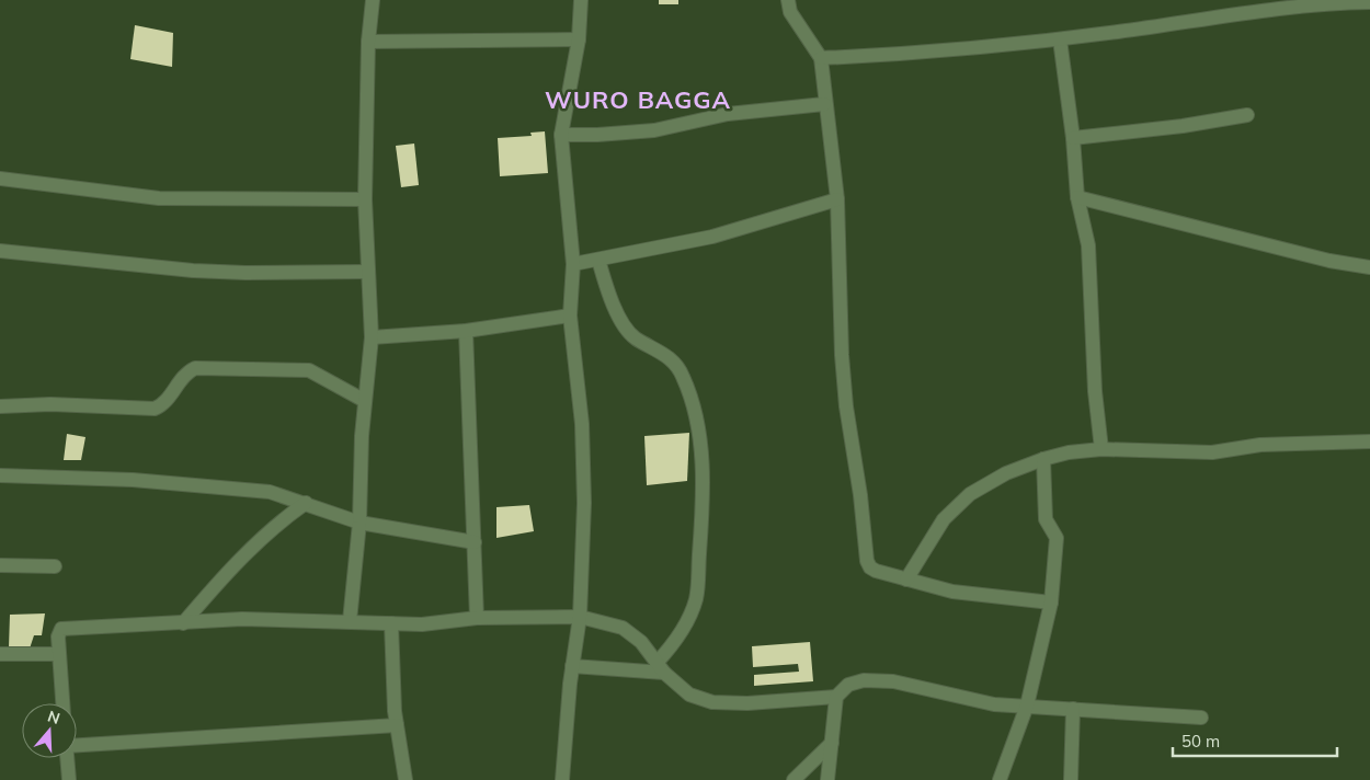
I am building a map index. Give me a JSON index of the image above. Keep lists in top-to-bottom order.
{
  "districts": ["WURO BAGGA"],
  "scale_bar": "50 m",
  "north": "top"
}
